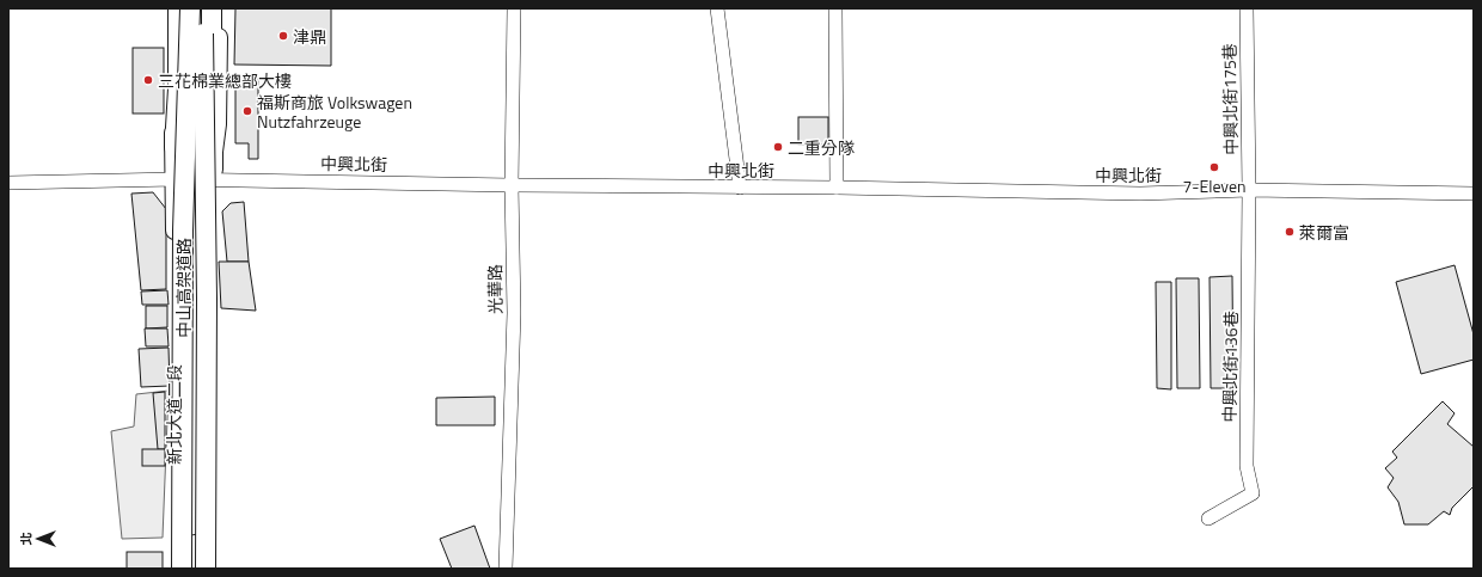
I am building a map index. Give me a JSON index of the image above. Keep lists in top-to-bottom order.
{
  "streets": {
    "highway": ["中山高架道路"],
    "main road": ["新北大道二段"],
    "street": [
      "中興北街175巷",
      "中興北街",
      "光華路",
      "中興北街136巷"
    ]
  },
  "crossings": [
    ["中興北街175巷", "中興北街"],
    ["中興北街175巷", "中興北街136巷"],
    ["中興北街", "光華路"],
    ["中興北街", "中興北街136巷"],
    ["中興北街", "新北大道二段"]
  ],
  "places": [
    "津鼎",
    "三花棉業總部大樓",
    "福斯商旅 Volkswagen Nutzfahrzeuge",
    "二重分隊",
    "7-Eleven",
    "萊爾富"
  ],
  "north": "left"
}
